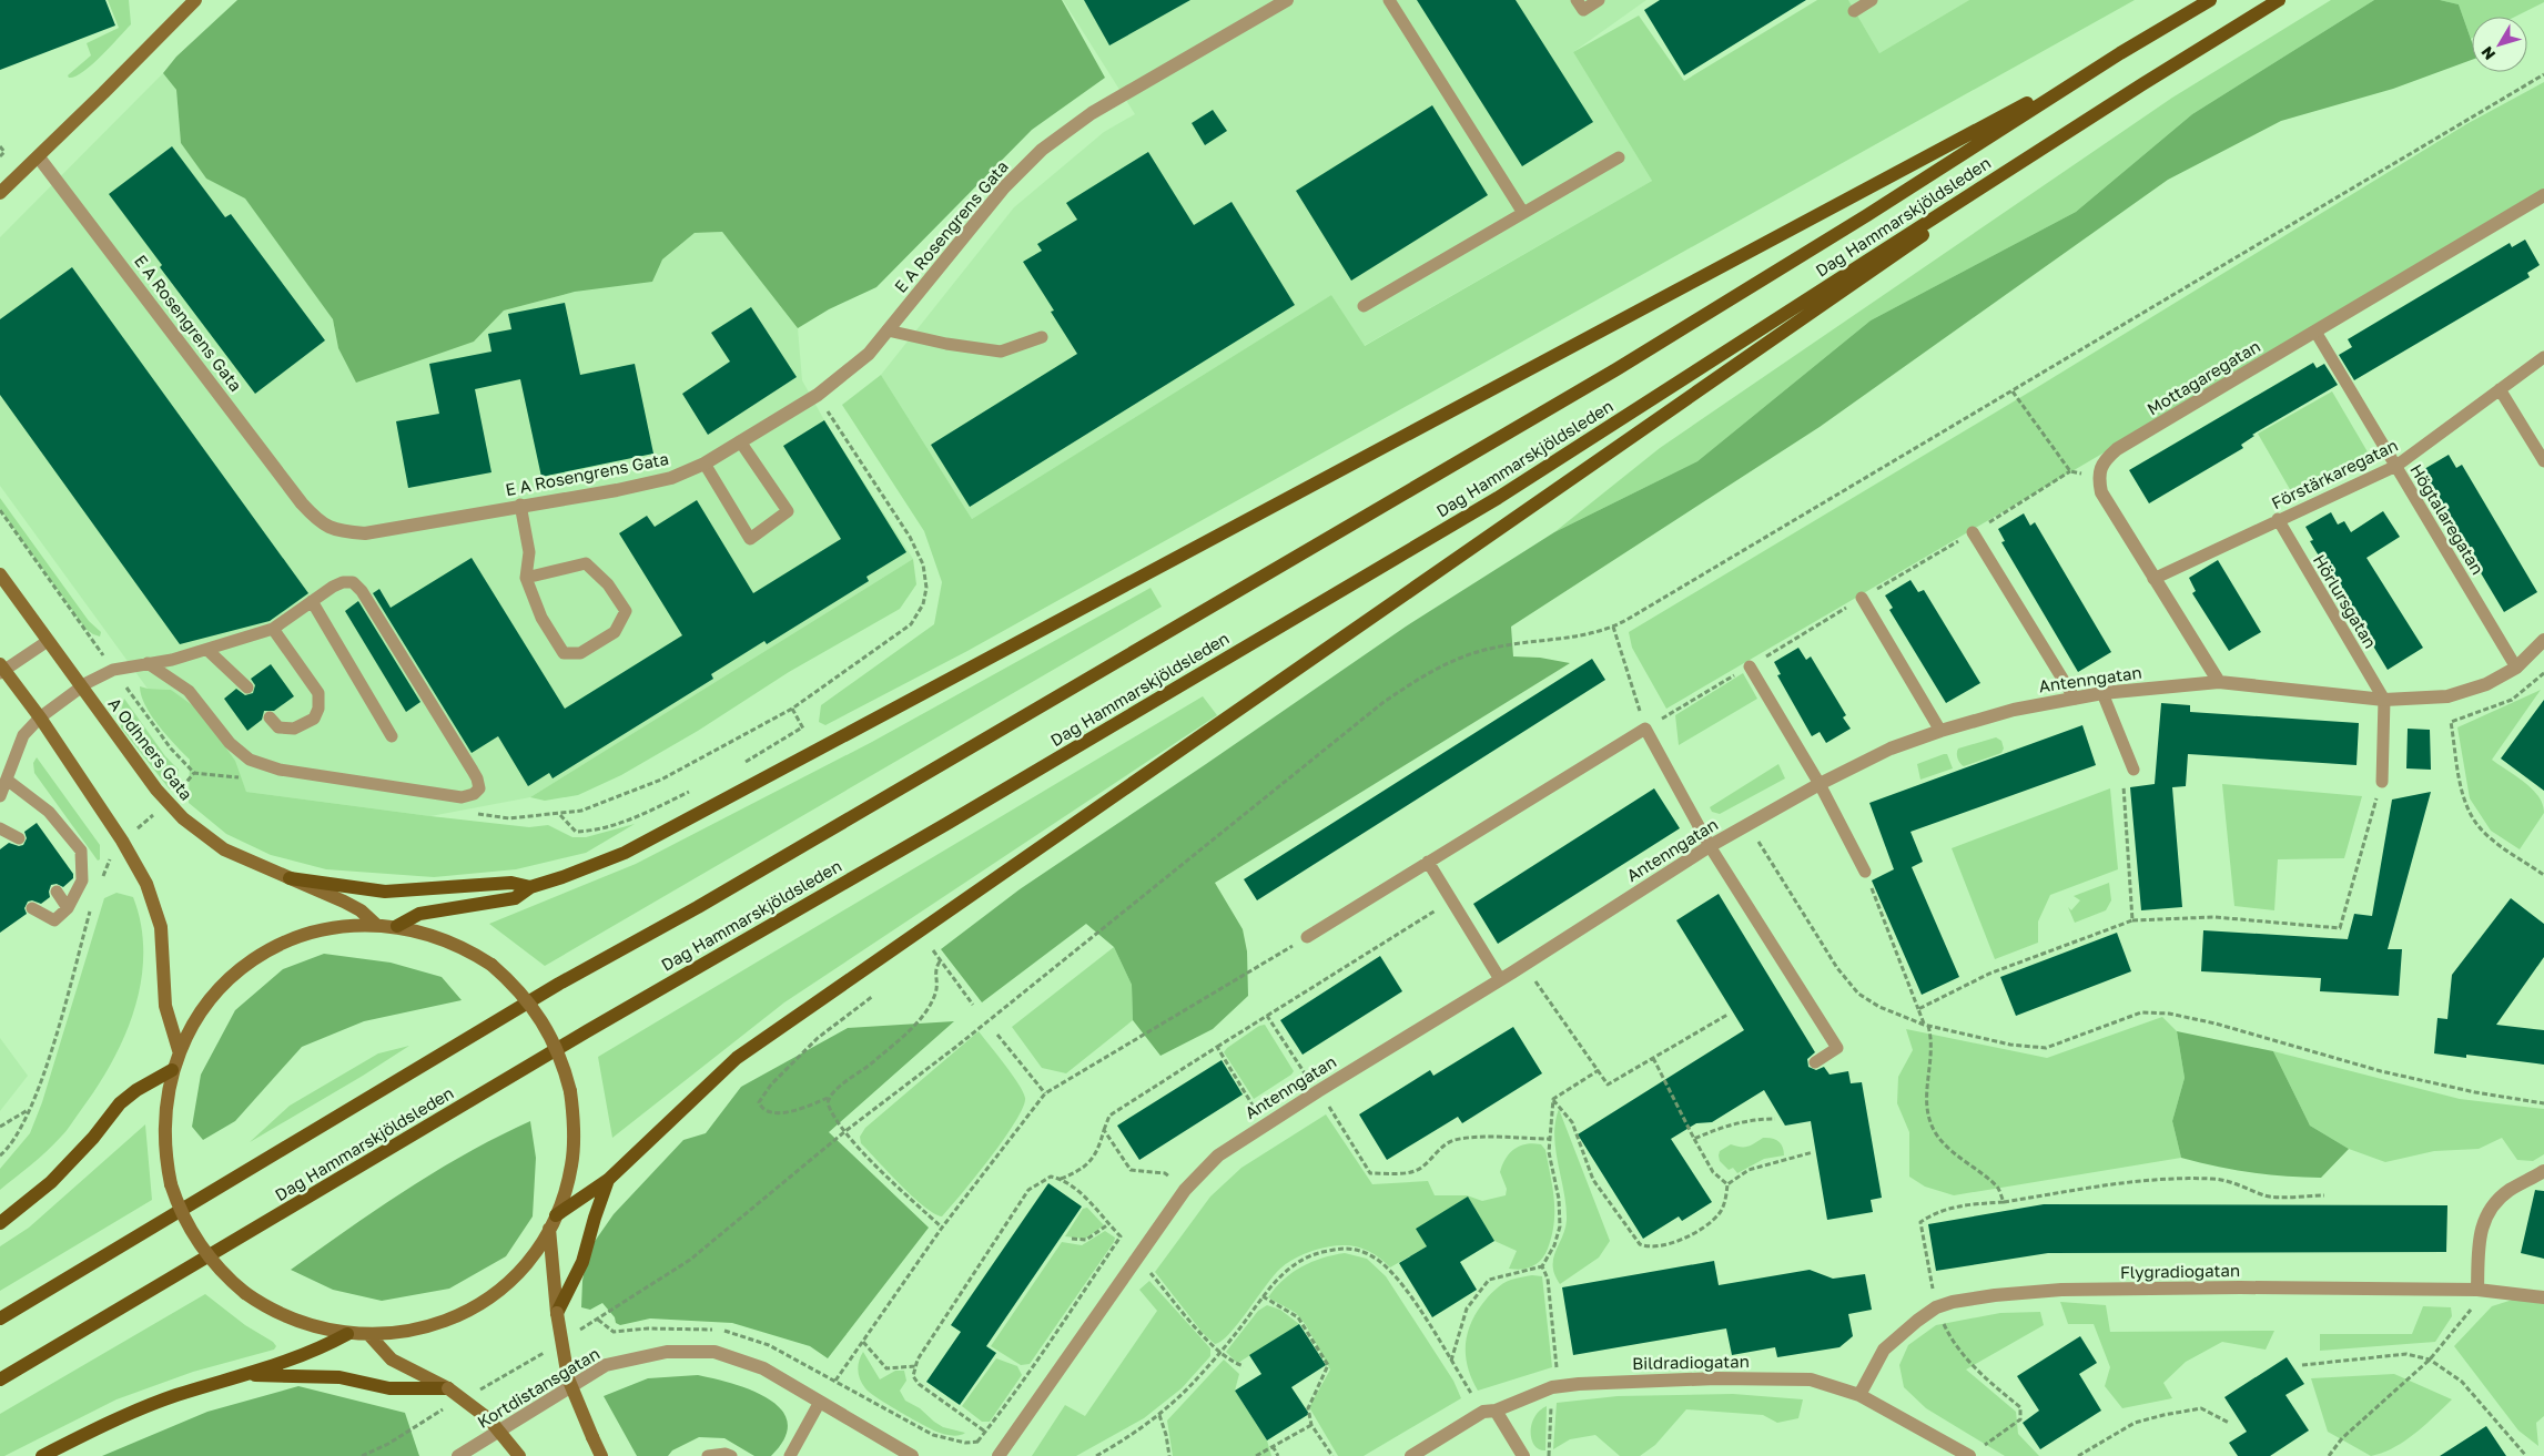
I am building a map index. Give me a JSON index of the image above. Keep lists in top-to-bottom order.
{
  "streets": {
    "main road": ["Dag Hammarskjöldsleden"],
    "street": [
      "E A Rosengrens Gata",
      "Mottagaregatan",
      "Antenngatan",
      "A Odhners Gata",
      "Flygradiogatan",
      "Bildradiogatan",
      "Kortdistansgatan"
    ],
    "lane": ["Förstärkaregatan", "Högtalaregatan", "Hörlursgatan"]
  },
  "crossings": [
    ["Mottagaregatan", "Högtalaregatan"],
    ["Förstärkaregatan", "Högtalaregatan"],
    ["Förstärkaregatan", "Hörlursgatan"],
    ["Högtalaregatan", "Antenngatan"],
    ["Hörlursgatan", "Antenngatan"],
    ["Flygradiogatan", "Bildradiogatan"]
  ],
  "north": "bottom left"
}
